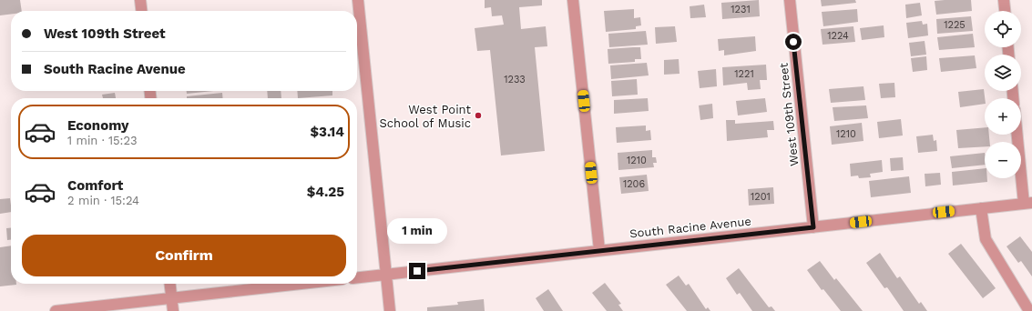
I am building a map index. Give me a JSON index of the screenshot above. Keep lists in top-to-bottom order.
{
  "streets": {
    "street": ["West 109th Street", "South Racine Avenue"]
  },
  "crossings": [
    ["West 109th Street", "South Racine Avenue"]
  ],
  "places": ["West Point School of Music"],
  "house_numbers": [
    "1231",
    "1225",
    "1224",
    "1221",
    "1233",
    "1210",
    "1210",
    "1206",
    "1201"
  ],
  "page": {
    "map_buttons": ["+", "−"],
    "banner": ["West 109th Street", "South Racine Avenue"],
    "list": [
      {
        "name": "Economy",
        "note": "1 min · 15:23",
        "value": "$3.14"
      },
      {
        "name": "Comfort",
        "note": "2 min · 15:24",
        "value": "$4.25"
      }
    ],
    "bubble": "1 min",
    "buttons": "Confirm"
  }
}
